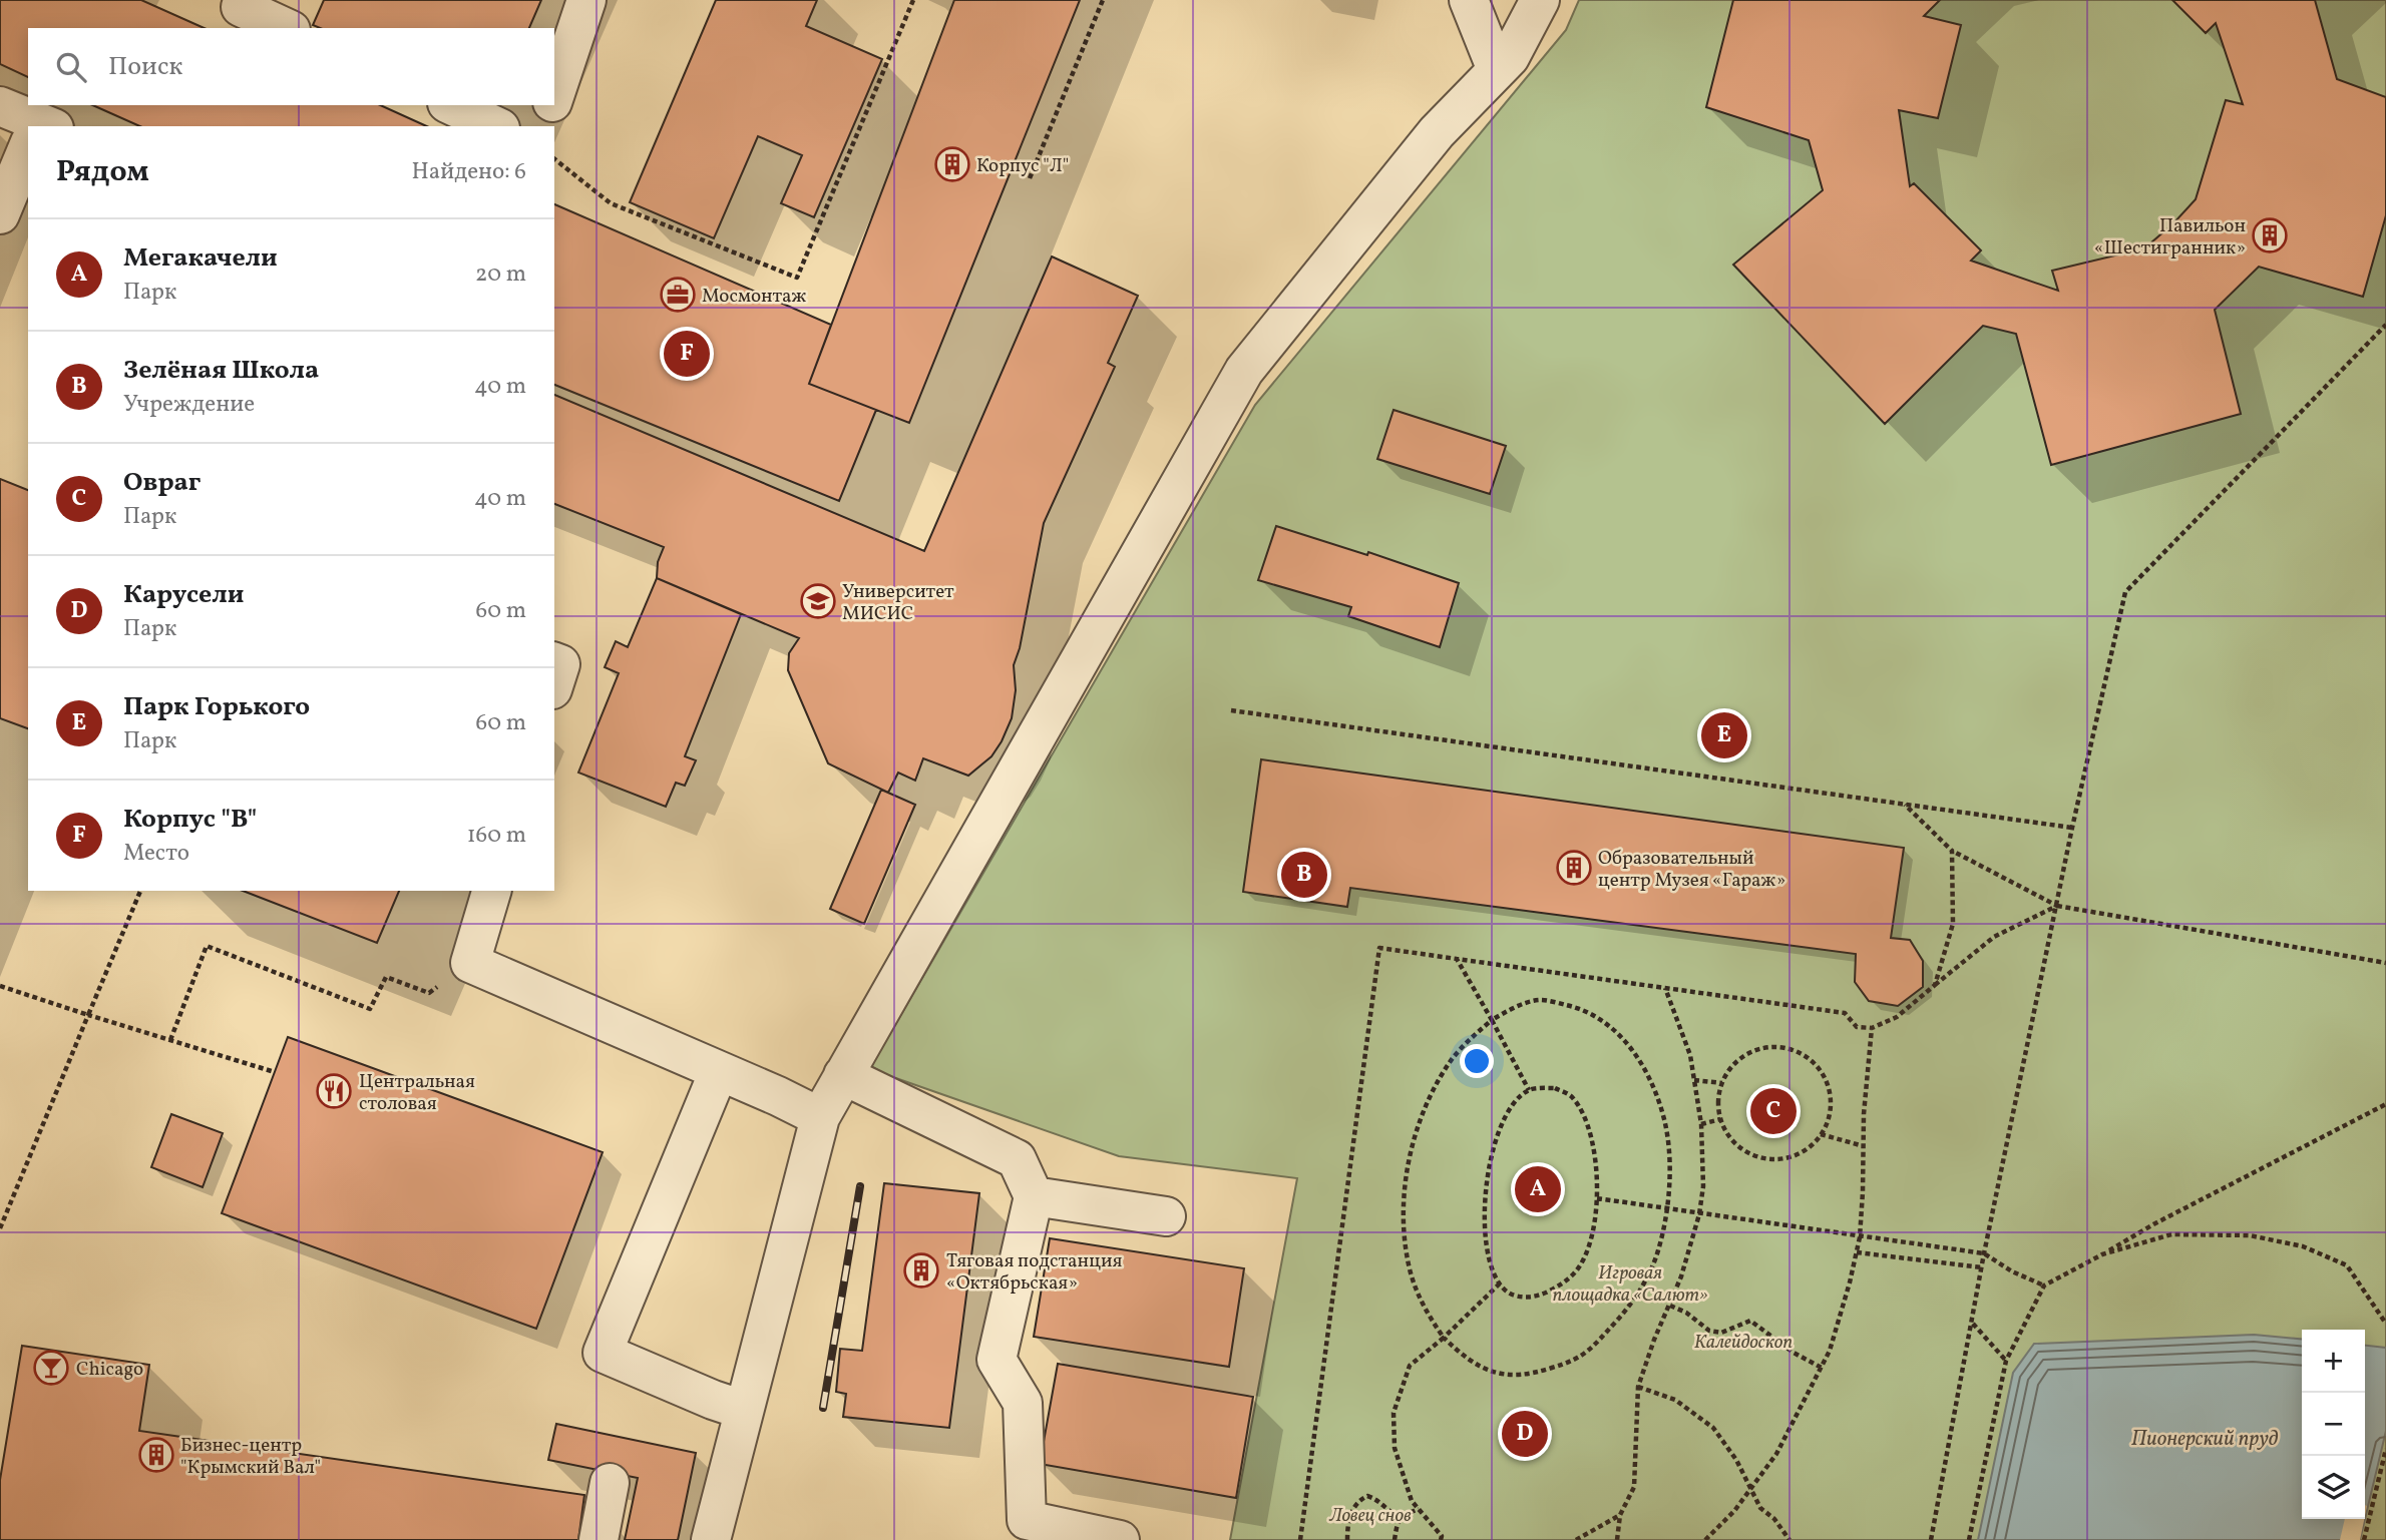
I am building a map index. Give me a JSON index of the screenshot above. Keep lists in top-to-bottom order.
{
  "water": ["Пионерский пруд"],
  "parks": ["Игровая площадка «Салют»", "Калейдоскоп", "Ловец снов"],
  "places": {
    "building": [
      "Корпус \"Л\"",
      "Павильон «Шестигранник»",
      "Образовательный центр Музея «Гараж»",
      "Тяговая подстанция «Октябрьская»",
      "Бизнес-центр \"Крымский Вал\""
    ],
    "office": ["Мосмонтаж"],
    "school or university": ["Университет МИСИС"],
    "restaurant": ["Центральная столовая"],
    "bar": ["Chicago"]
  },
  "page": {
    "search": "Поиск",
    "heading": ["Рядом", "Найдено: 6"],
    "list": [
      {
        "mark": "A",
        "name": "Мегакачели",
        "note": "Парк",
        "value": "20 m"
      },
      {
        "mark": "B",
        "name": "Зелёная Школа",
        "note": "Учреждение",
        "value": "40 m"
      },
      {
        "mark": "C",
        "name": "Овраг",
        "note": "Парк",
        "value": "40 m"
      },
      {
        "mark": "D",
        "name": "Карусели",
        "note": "Парк",
        "value": "60 m"
      },
      {
        "mark": "E",
        "name": "Парк Горького",
        "note": "Парк",
        "value": "60 m"
      },
      {
        "mark": "F",
        "name": "Корпус \"В\"",
        "note": "Место",
        "value": "160 m"
      }
    ],
    "pins": [
      "F",
      "E",
      "B",
      "C",
      "A",
      "D"
    ],
    "map_buttons": ["+", "−"]
  }
}
